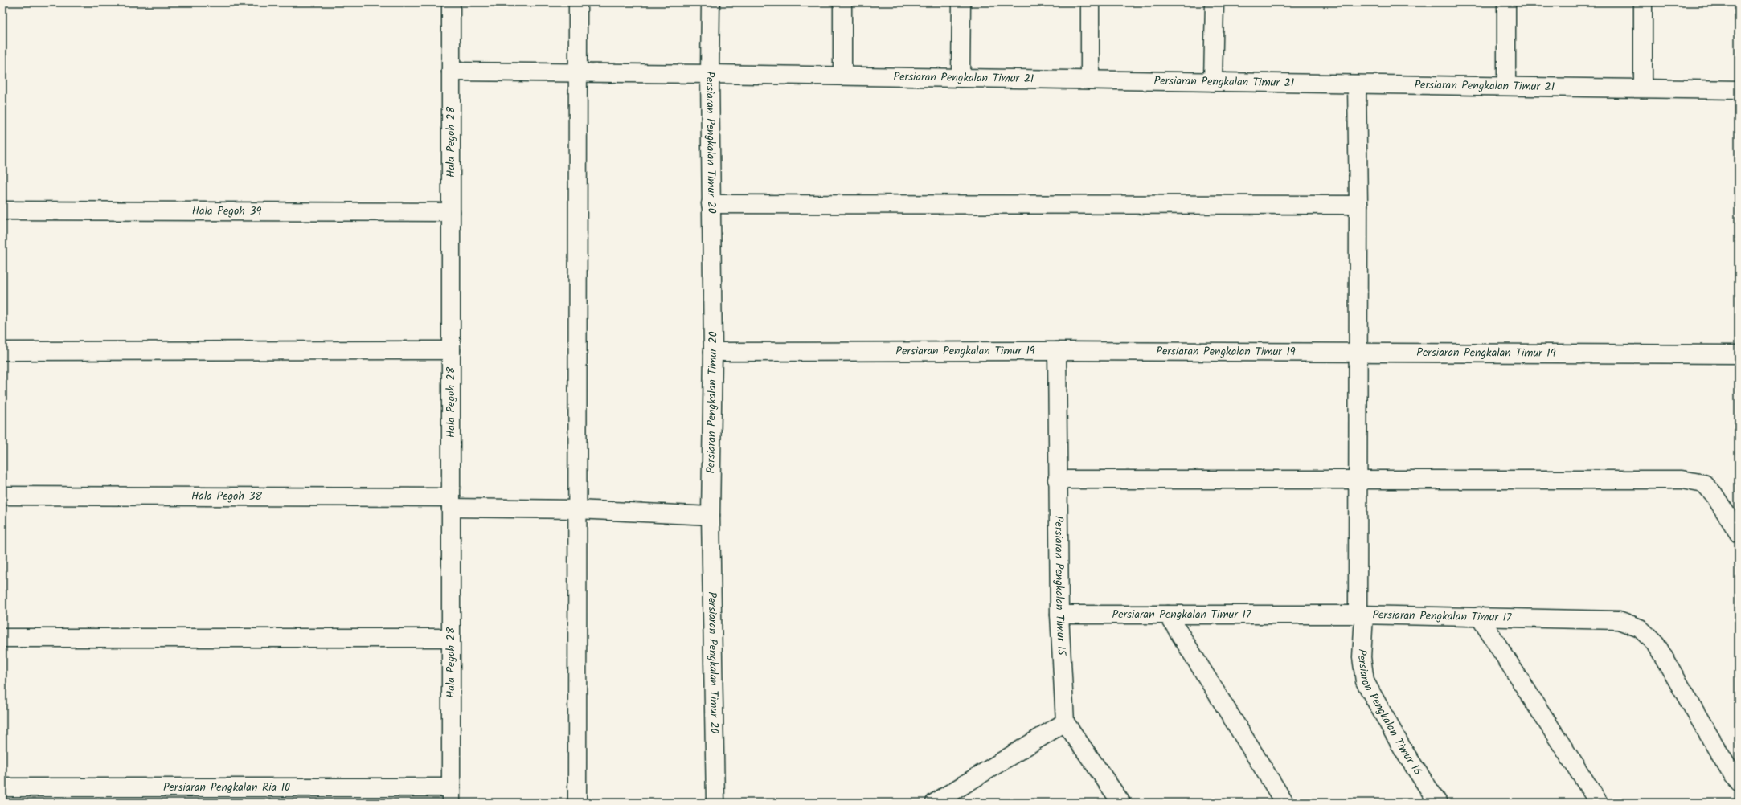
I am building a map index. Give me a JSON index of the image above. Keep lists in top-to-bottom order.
{
  "streets": {
    "street": [
      "Persiaran Pengkalan Timur 21",
      "Hala Pegoh 28",
      "Persiaran Pengkalan Timur 20",
      "Hala Pegoh 39",
      "Persiaran Pengkalan Timur 19",
      "Hala Pegoh 38",
      "Persiaran Pengkalan Timur 15",
      "Persiaran Pengkalan Timur 17",
      "Persiaran Pengkalan Timur 16",
      "Persiaran Pengkalan Ria 10"
    ]
  },
  "crossings": [
    ["Persiaran Pengkalan Timur 21", "Hala Pegoh 28"],
    ["Persiaran Pengkalan Timur 21", "Persiaran Pengkalan Timur 20"],
    ["Persiaran Pengkalan Timur 21", "Persiaran Pengkalan Timur 16"],
    ["Hala Pegoh 28", "Hala Pegoh 39"],
    ["Hala Pegoh 28", "Hala Pegoh 38"],
    ["Hala Pegoh 28", "Persiaran Pengkalan Ria 10"],
    ["Persiaran Pengkalan Timur 20", "Persiaran Pengkalan Timur 19"],
    ["Persiaran Pengkalan Timur 20", "Hala Pegoh 38"],
    ["Persiaran Pengkalan Timur 19", "Persiaran Pengkalan Timur 15"],
    ["Persiaran Pengkalan Timur 19", "Persiaran Pengkalan Timur 16"],
    ["Persiaran Pengkalan Timur 15", "Persiaran Pengkalan Timur 17"],
    ["Persiaran Pengkalan Timur 17", "Persiaran Pengkalan Timur 16"]
  ]
}
